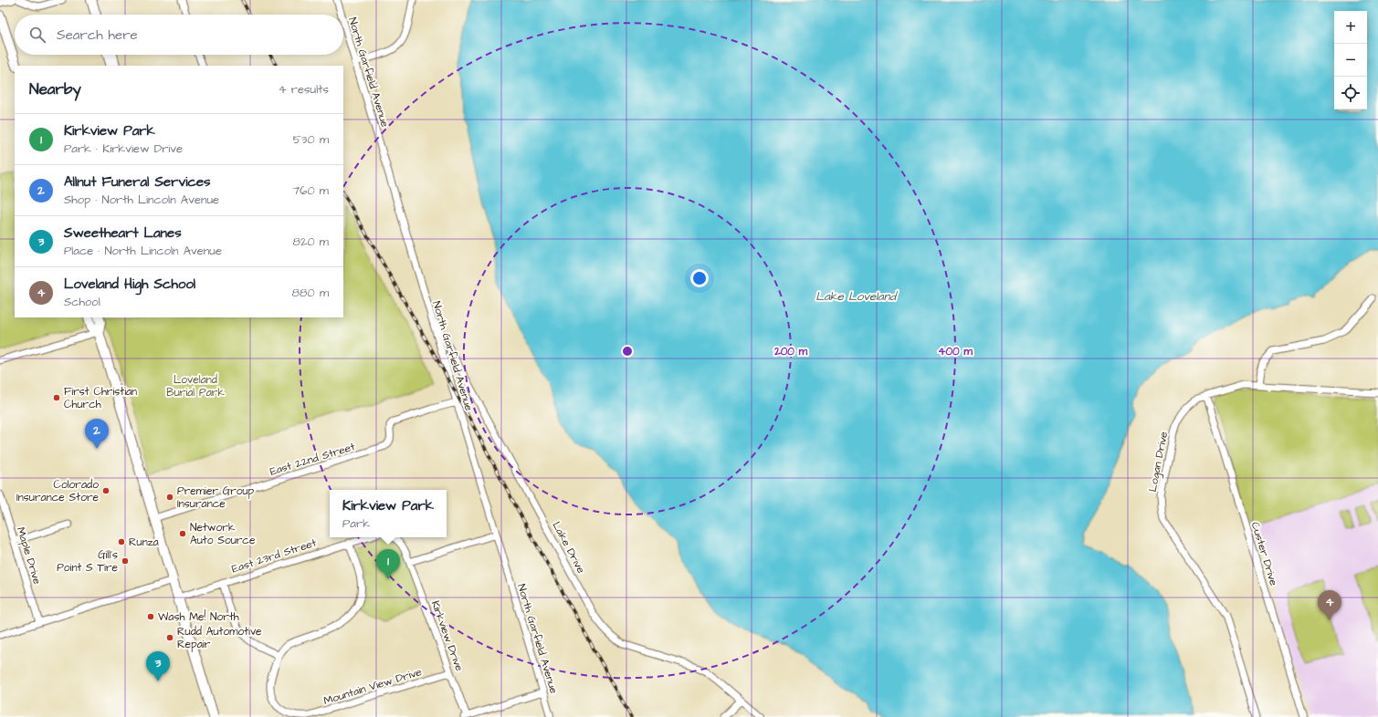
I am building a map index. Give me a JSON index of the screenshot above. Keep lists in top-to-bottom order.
{
  "streets": {
    "street": [
      "North Garfield Avenue",
      "East 22nd Street",
      "Logan Drive",
      "Lake Drive",
      "Custer Drive",
      "Maple Drive",
      "East 23rd Street",
      "Kirkview Drive",
      "Mountain View Drive"
    ]
  },
  "crossings": [
    ["North Garfield Avenue", "East 22nd Street"],
    ["North Garfield Avenue", "Lake Drive"],
    ["Logan Drive", "Custer Drive"],
    ["East 23rd Street", "Mountain View Drive"],
    ["Kirkview Drive", "Mountain View Drive"]
  ],
  "water": ["Lake Loveland"],
  "parks": ["Loveland Burial Park"],
  "places": [
    "First Christian Church",
    "Colorado Insurance Store",
    "Premier Group Insurance",
    "Network Auto Source",
    "Runza",
    "Gill's Point S Tire",
    "Wash Me! North",
    "Rudd Automotive Repair"
  ],
  "page": {
    "map_buttons": ["+", "−"],
    "search": "Search here",
    "heading": ["Nearby", "4 results"],
    "list": [
      {
        "mark": "1",
        "name": "Kirkview Park",
        "note": "Park · Kirkview Drive",
        "value": "530 m"
      },
      {
        "mark": "2",
        "name": "Allnut Funeral Services",
        "note": "Shop · North Lincoln Avenue",
        "value": "760 m"
      },
      {
        "mark": "3",
        "name": "Sweetheart Lanes",
        "note": "Place · North Lincoln Avenue",
        "value": "820 m"
      },
      {
        "mark": "4",
        "name": "Loveland High School",
        "note": "School",
        "value": "880 m"
      }
    ],
    "pins": [
      "2",
      "1",
      "4",
      "3"
    ],
    "popup": ["Kirkview Park", "Park"]
  },
  "rings": ["200 m", "400 m"]
}
